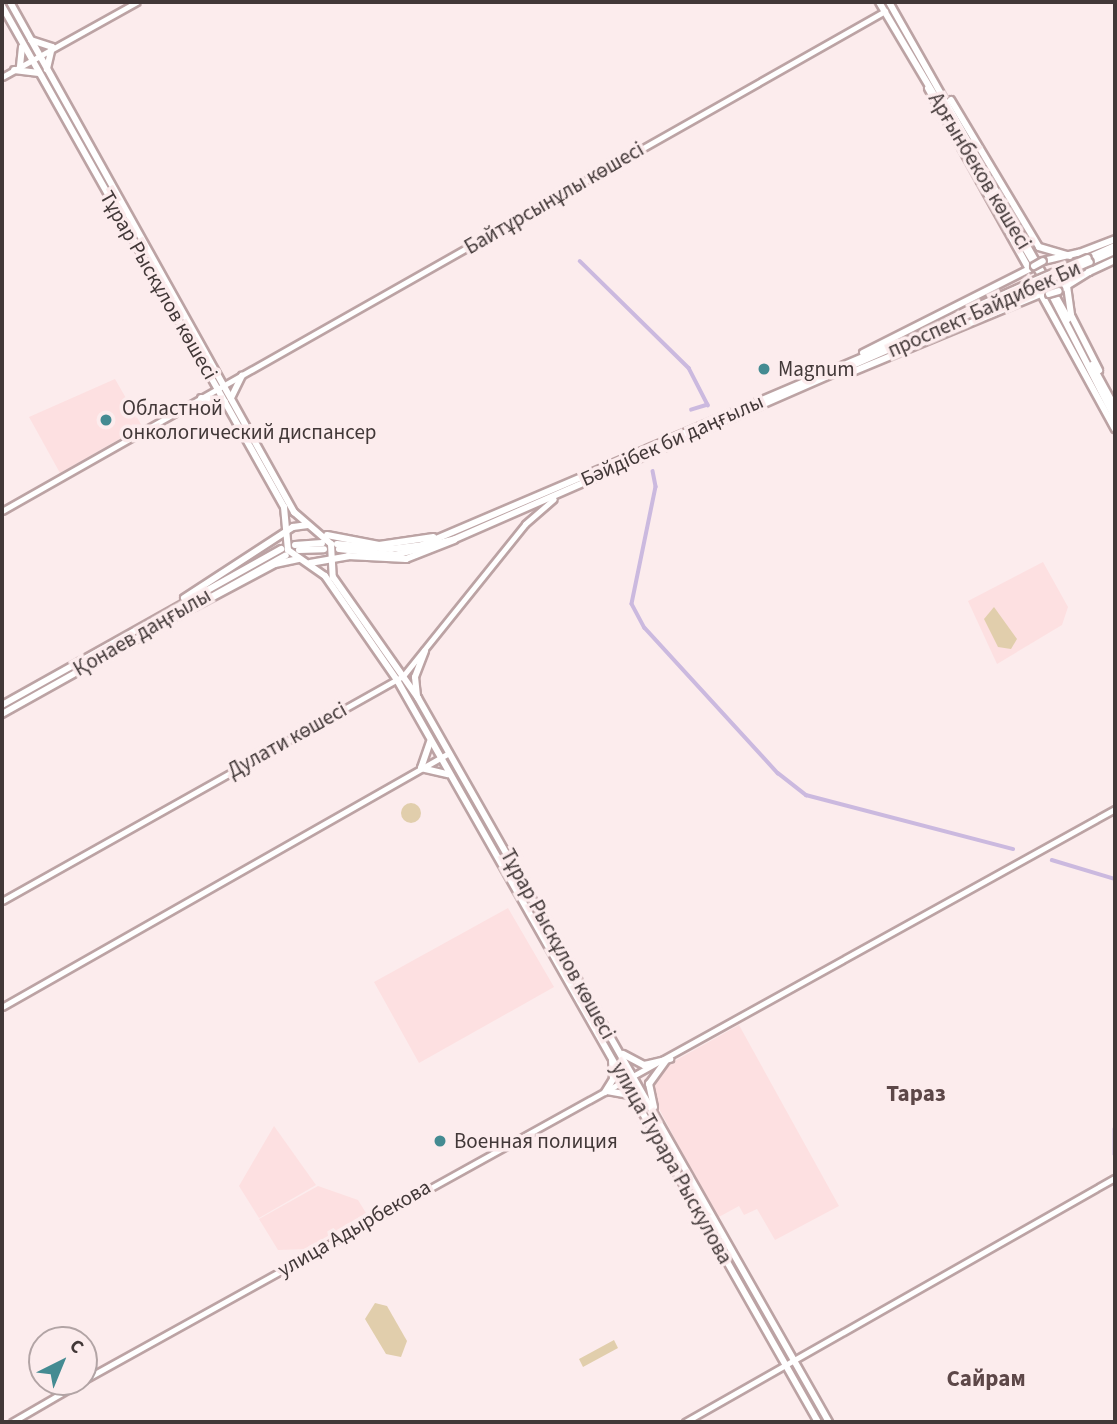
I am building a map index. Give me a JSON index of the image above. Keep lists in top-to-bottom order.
{
  "streets": {
    "main road": [
      "Арғынбеков көшесі",
      "Байтұрсынұлы көшесі",
      "Тұрар Рыскұлов көшесі",
      "проспект Байдибек Би",
      "Бәйдібек би даңғылы",
      "Қонаев даңғылы",
      "Дулати көшесі",
      "улица Турара Рыскулова",
      "улица Адырбекова"
    ]
  },
  "crossings": [
    ["Арғынбеков көшесі", "Байтұрсынұлы көшесі"],
    ["Байтұрсынұлы көшесі", "Тұрар Рыскұлов көшесі"],
    ["Тұрар Рыскұлов көшесі", "Дулати көшесі"],
    ["Тұрар Рыскұлов көшесі", "улица Турара Рыскулова"],
    ["Тұрар Рыскұлов көшесі", "улица Адырбекова"],
    ["проспект Байдибек Би", "Бәйдібек би даңғылы"],
    ["Бәйдібек би даңғылы", "Дулати көшесі"],
    ["улица Турара Рыскулова", "улица Адырбекова"]
  ],
  "districts": ["Тараз", "Сайрам"],
  "places": ["Magnum", "Областной онкологический диспансер", "Военная полиция"],
  "north": "top right"
}
